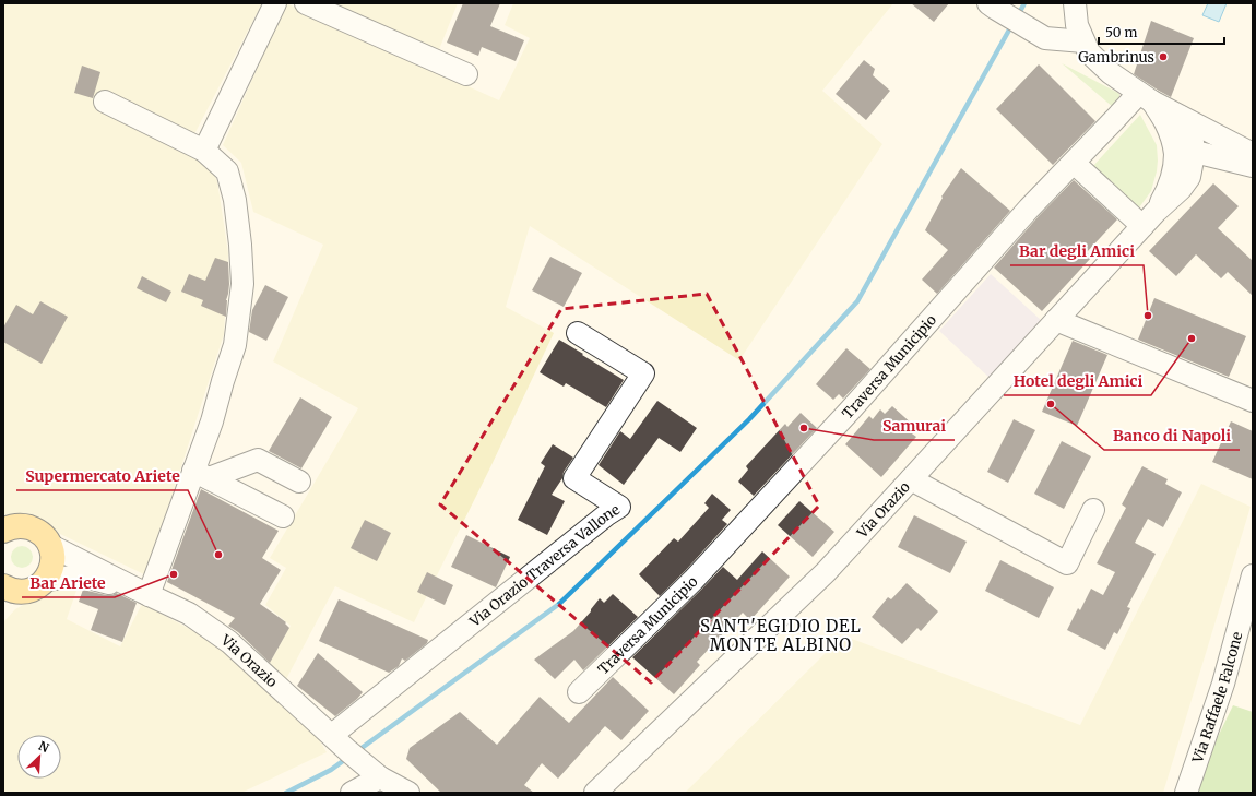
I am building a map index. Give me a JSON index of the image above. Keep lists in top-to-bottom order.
{
  "streets": {
    "street": [
      "Traversa Municipio",
      "Via Orazio",
      "Via Orazio Traversa Vallone",
      "Via Raffaele Falcone"
    ]
  },
  "crossings": [
    ["Via Orazio", "Via Orazio Traversa Vallone"]
  ],
  "districts": ["SANT'EGIDIO DEL MONTE ALBINO"],
  "places": [
    "Gambrinus",
    "Bar degli Amici",
    "Hotel degli Amici",
    "Banco di Napoli",
    "Samurai",
    "Supermercato Ariete",
    "Bar Ariete"
  ],
  "scale_bar": "50 m",
  "north": "top right"
}
